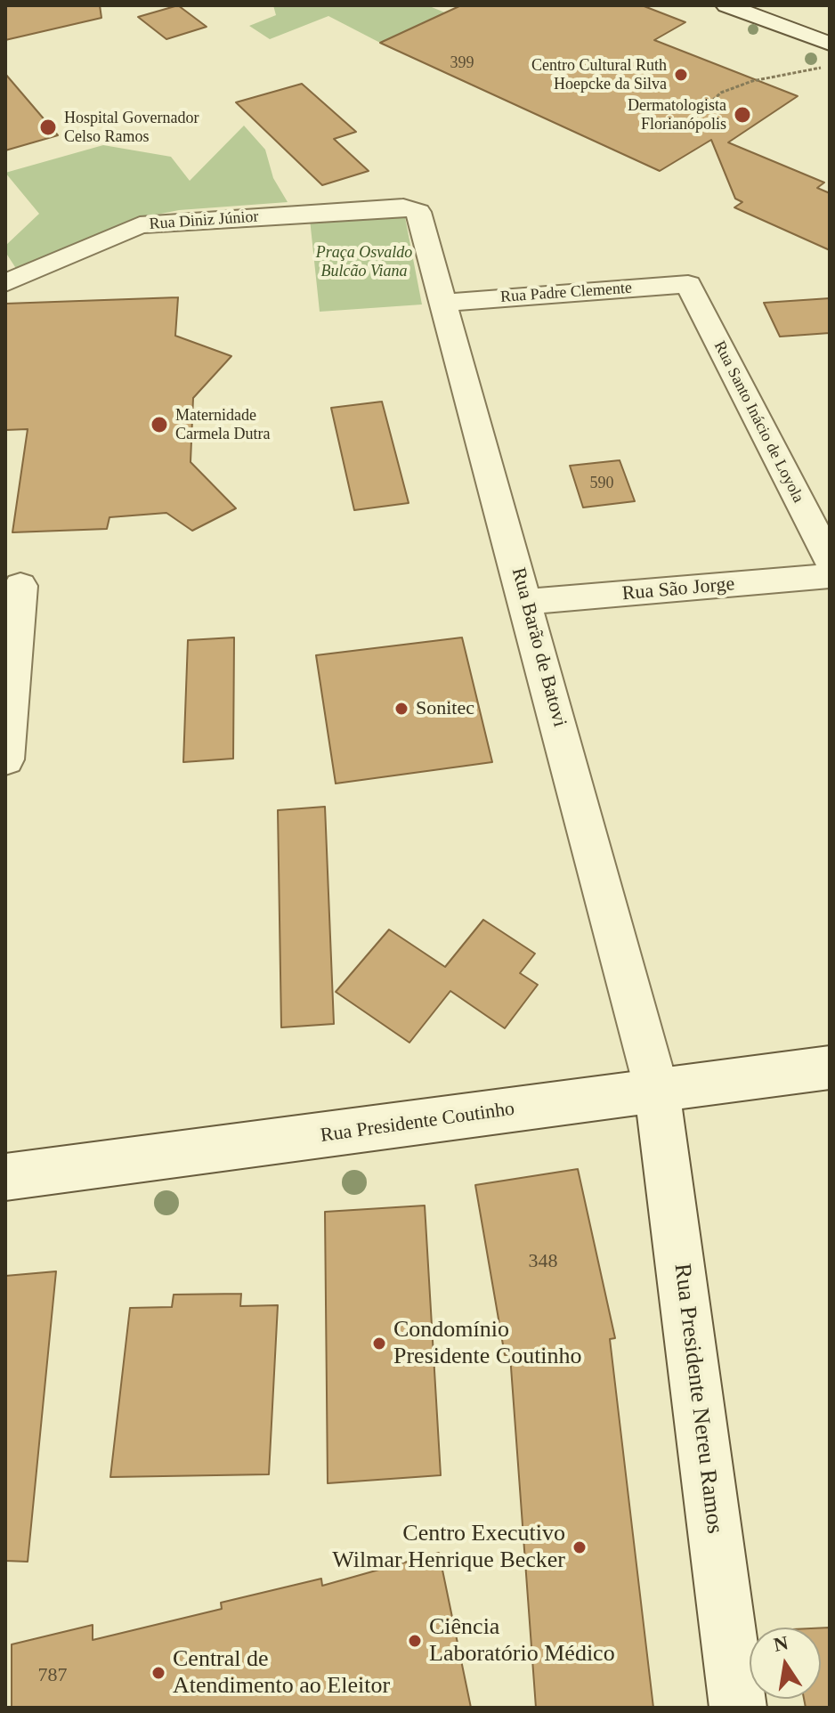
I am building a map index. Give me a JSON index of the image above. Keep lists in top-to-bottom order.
{
  "streets": {
    "street": [
      "Rua Diniz Júnior",
      "Rua Padre Clemente",
      "Rua Santo Inácio de Loyola",
      "Rua São Jorge",
      "Rua Barão de Batovi",
      "Rua Presidente Coutinho",
      "Rua Presidente Nereu Ramos"
    ]
  },
  "crossings": [
    ["Rua Diniz Júnior", "Rua Barão de Batovi"],
    ["Rua Padre Clemente", "Rua Santo Inácio de Loyola"],
    ["Rua Padre Clemente", "Rua Barão de Batovi"],
    ["Rua São Jorge", "Rua Barão de Batovi"],
    ["Rua Barão de Batovi", "Rua Presidente Coutinho"],
    ["Rua Barão de Batovi", "Rua Presidente Nereu Ramos"],
    ["Rua Presidente Coutinho", "Rua Presidente Nereu Ramos"]
  ],
  "parks": ["Praça Osvaldo Bulcão Viana"],
  "places": [
    "Centro Cultural Ruth Hoepcke da Silva",
    "Dermatologista Florianópolis",
    "Hospital Governador Celso Ramos",
    "Maternidade Carmela Dutra",
    "Sonitec",
    "Condomínio Presidente Coutinho",
    "Centro Executivo Wilmar Henrique Becker",
    "Ciência Laboratório Médico",
    "Central de Atendimento ao Eleitor"
  ],
  "house_numbers": [
    "399",
    "590",
    "348",
    "787"
  ],
  "north": "top"
}
